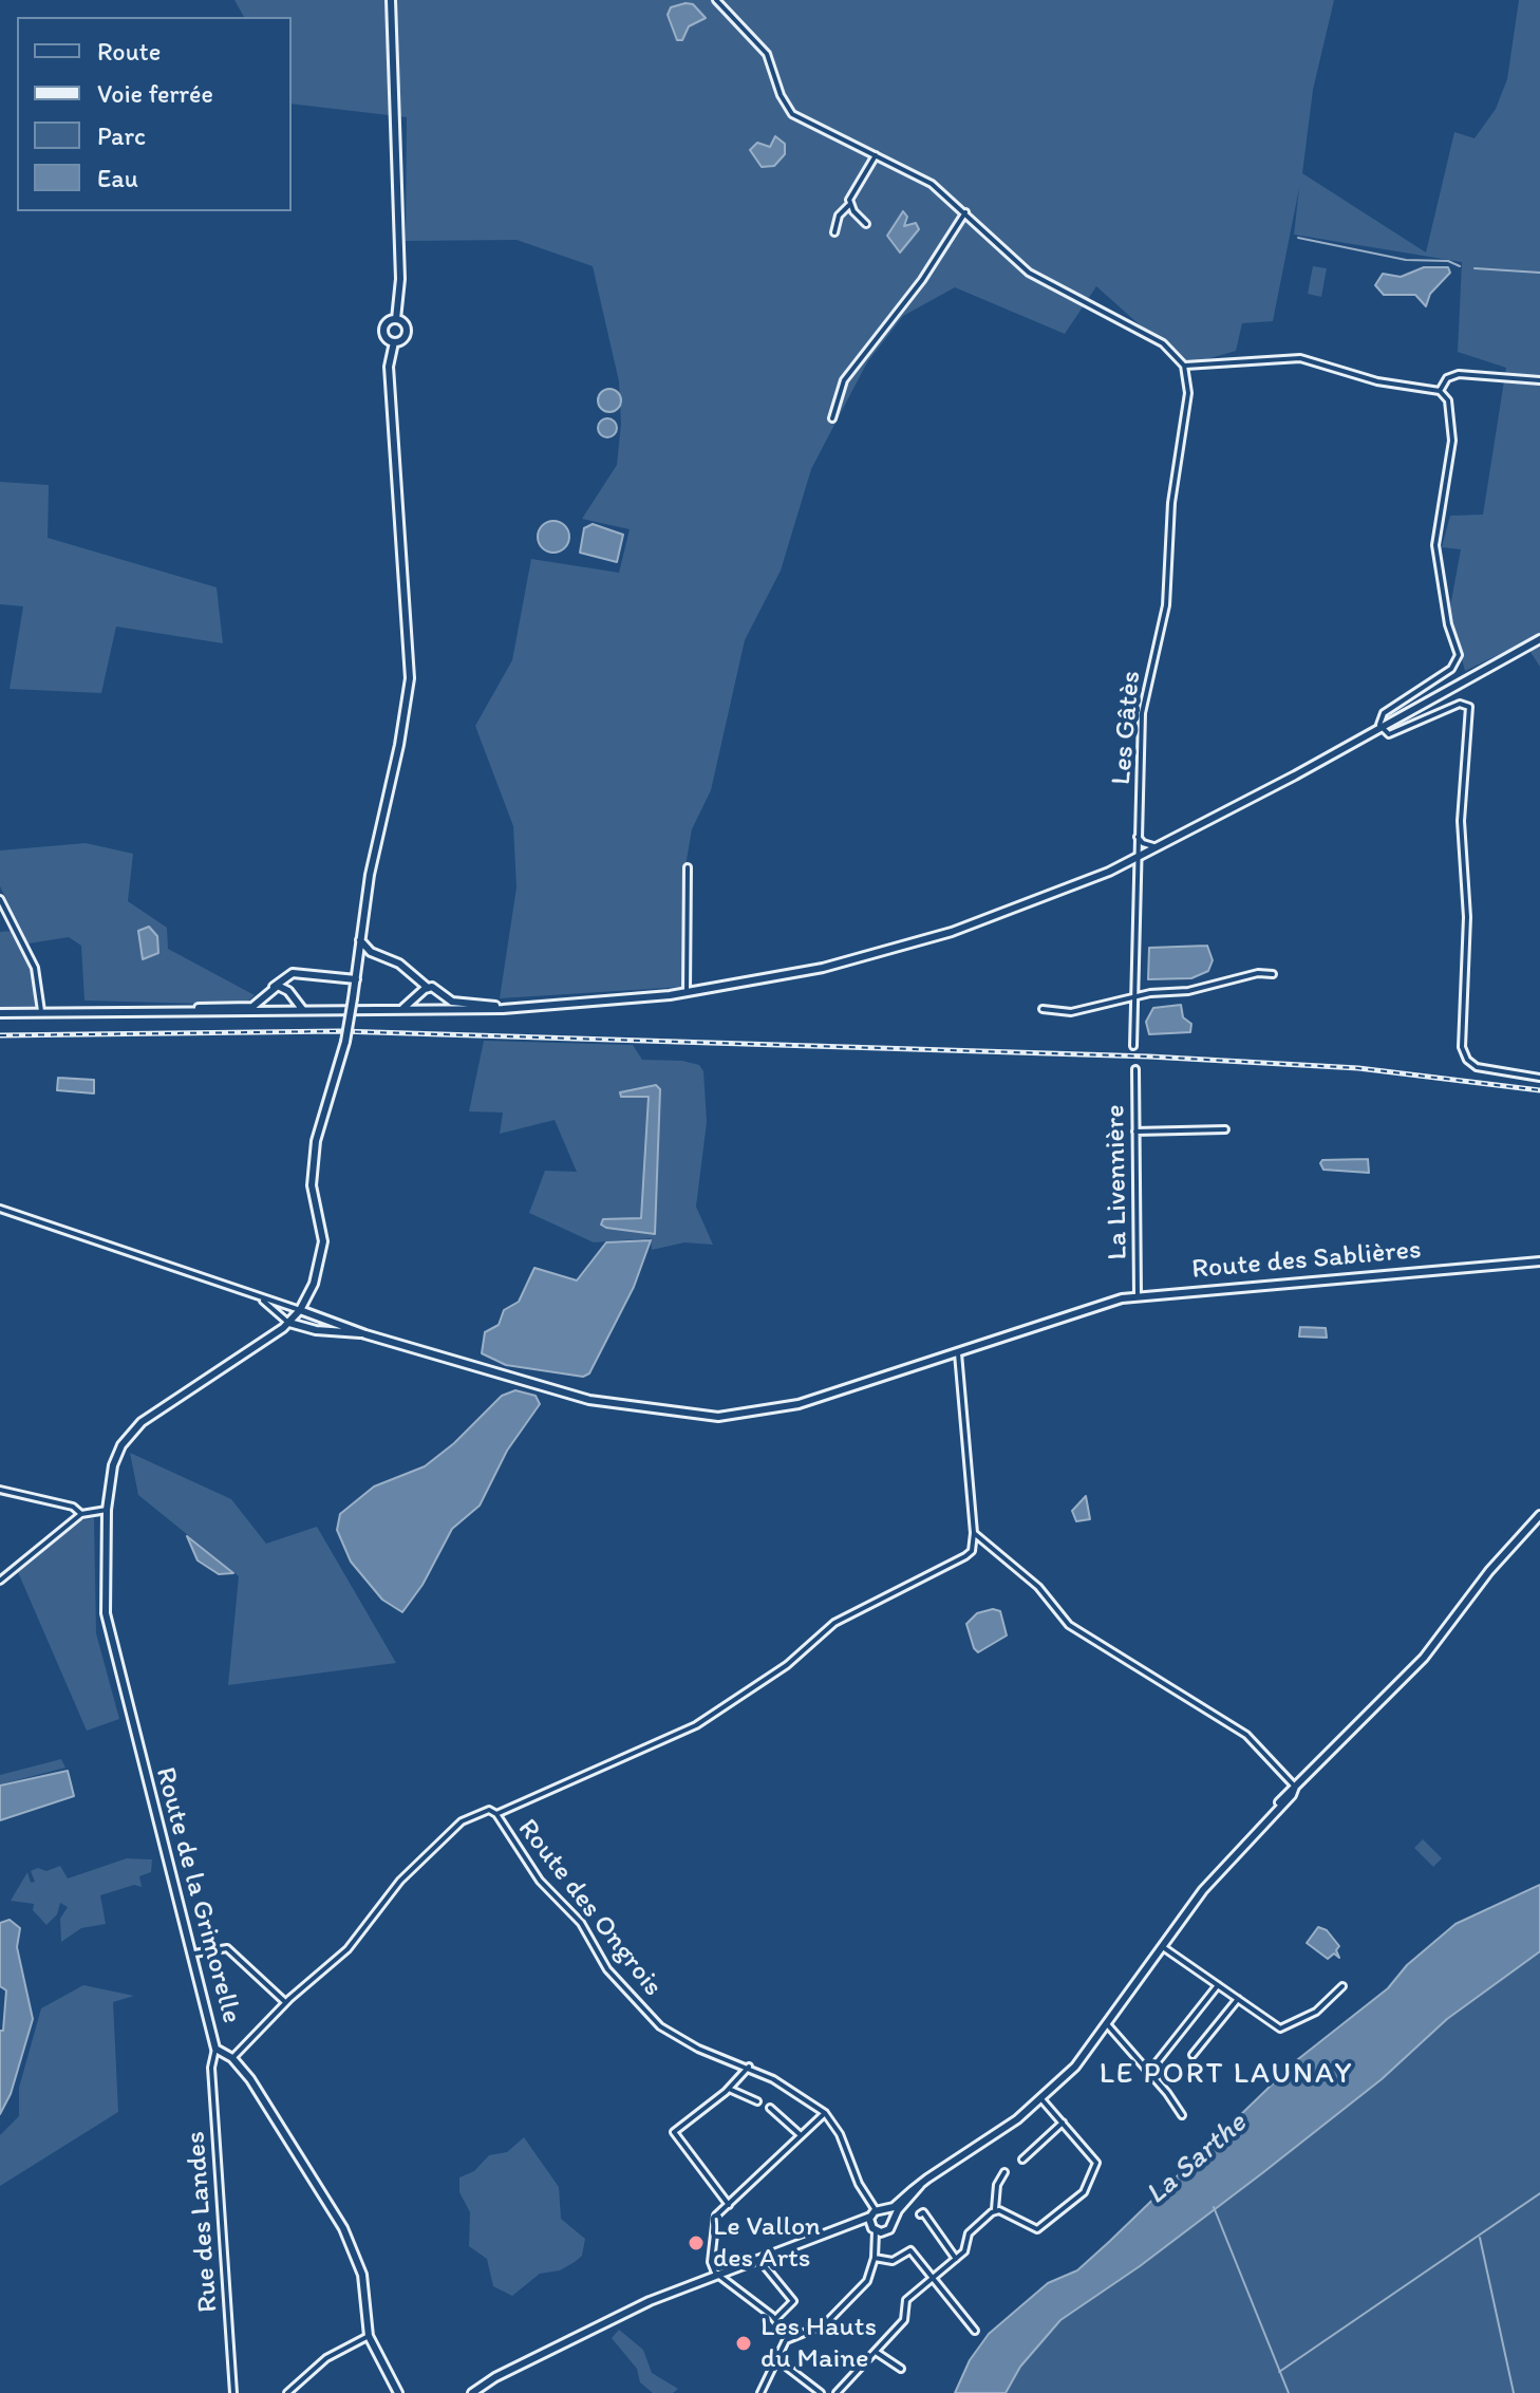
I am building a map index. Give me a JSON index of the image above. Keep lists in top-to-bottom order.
{
  "streets": {
    "street": [
      "Les Gâtès",
      "La Livennière",
      "Route des Sablières",
      "Route de la Grimorelle",
      "Route des Ongrois",
      "Rue des Landes"
    ]
  },
  "crossings": [
    ["La Livennière", "Route des Sablières"],
    ["Route de la Grimorelle", "Rue des Landes"]
  ],
  "districts": ["LE PORT LAUNAY"],
  "water": ["La Sarthe"],
  "places": ["Le Vallon des Arts", "Les Hauts du Maine"],
  "legend": [
    "Route",
    "Voie ferrée",
    "Parc",
    "Eau"
  ]
}
